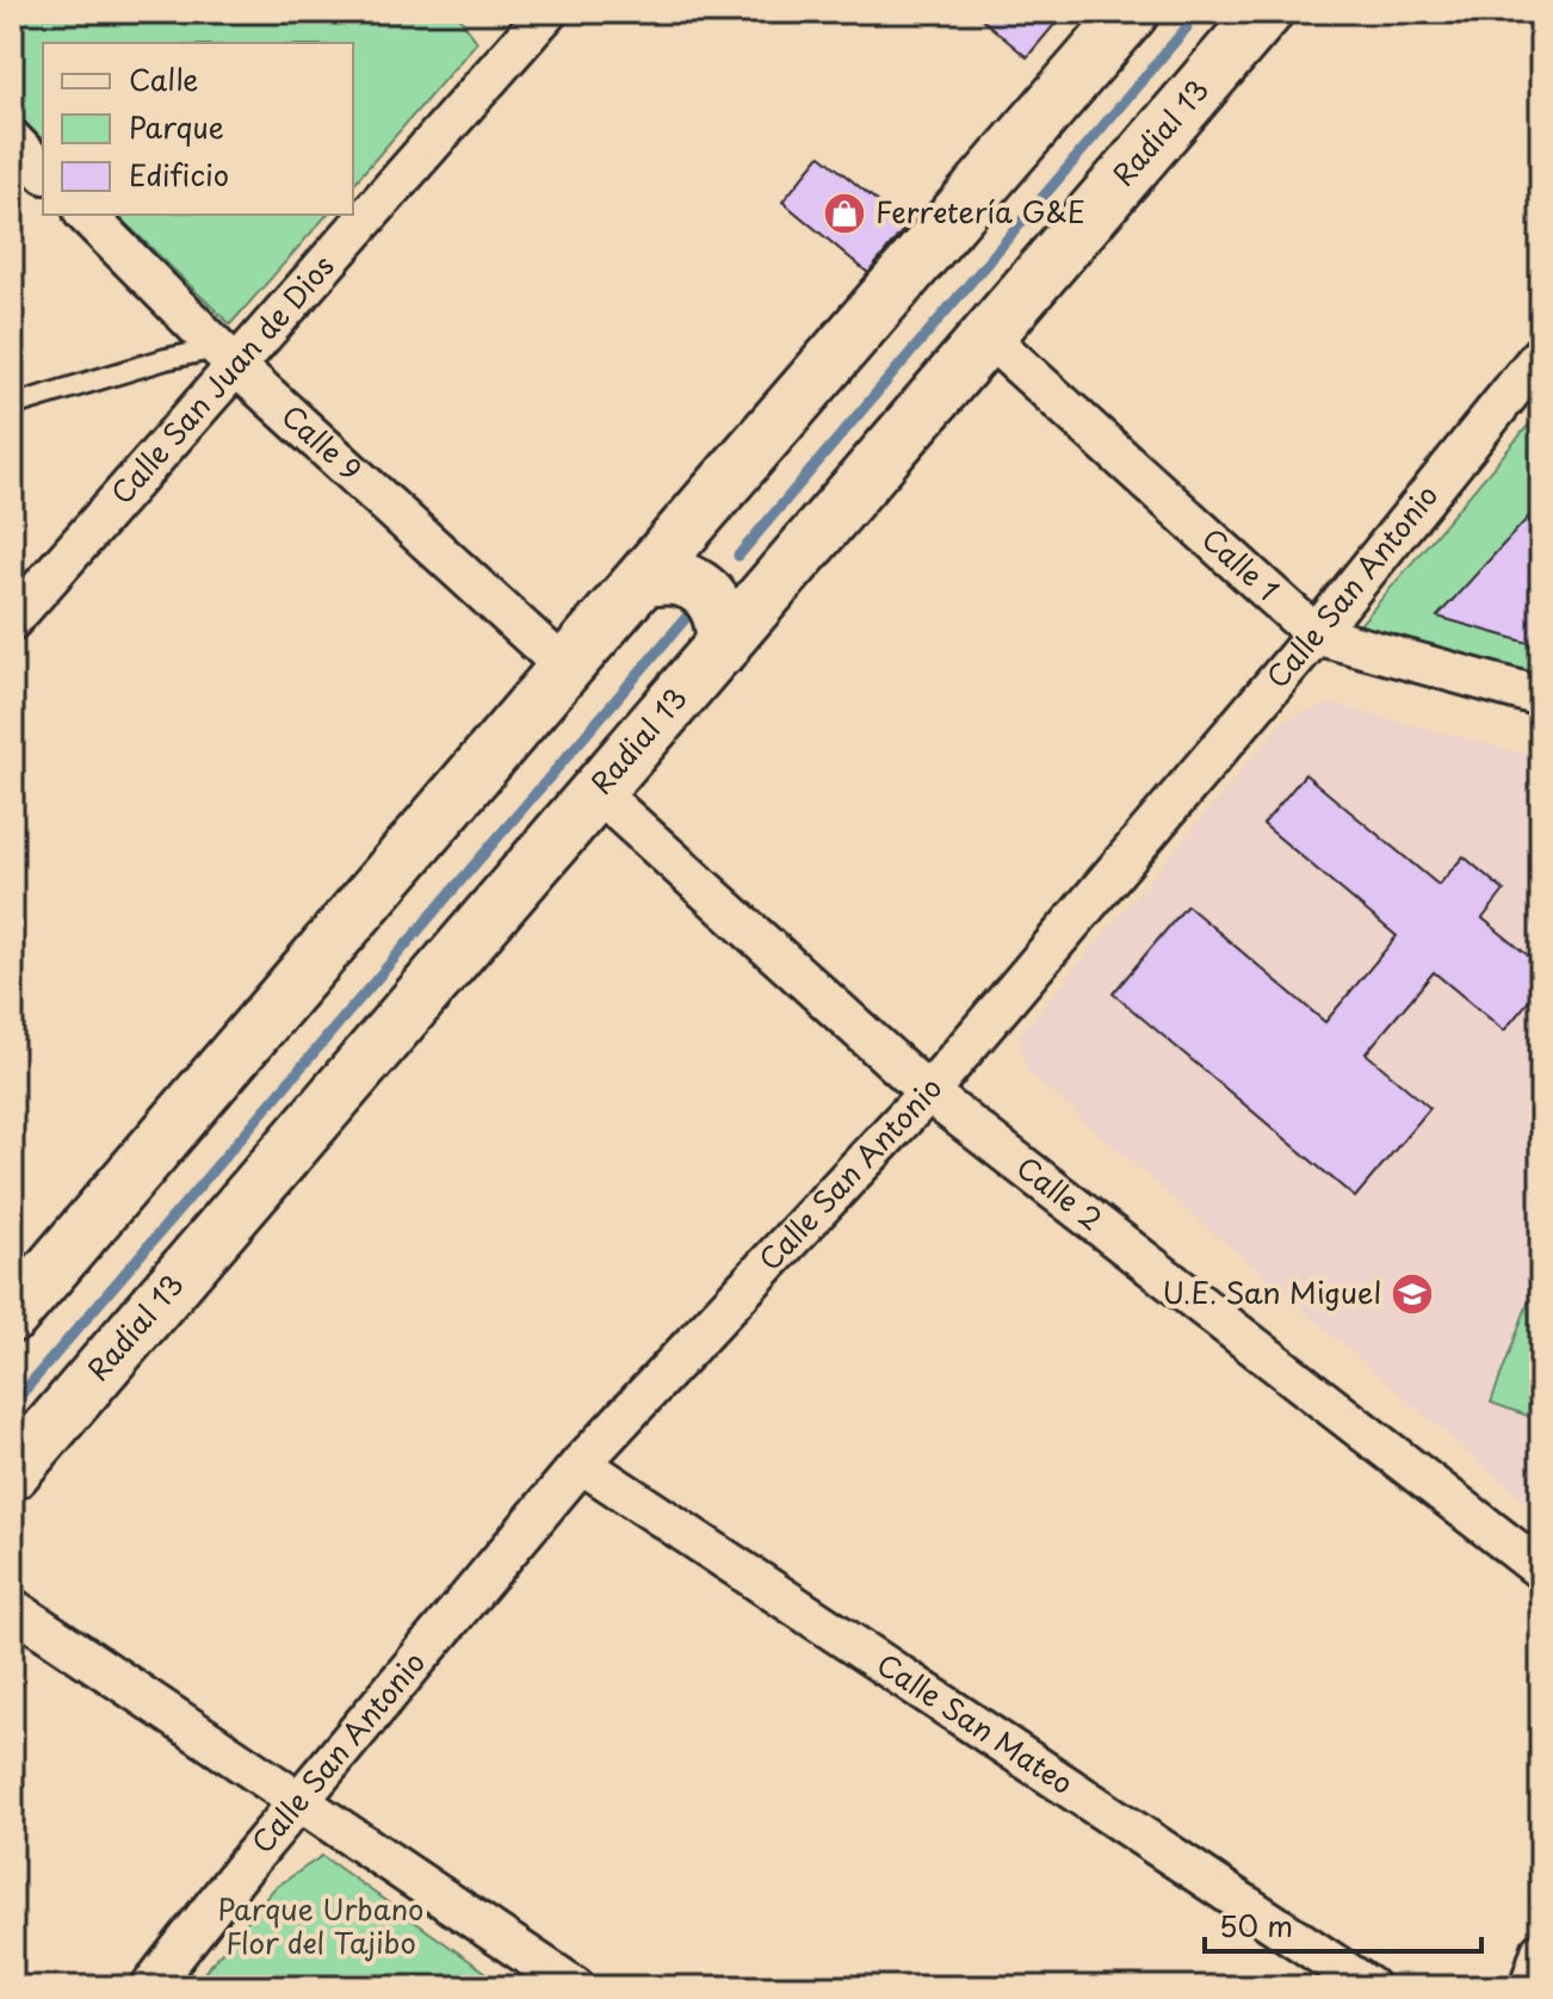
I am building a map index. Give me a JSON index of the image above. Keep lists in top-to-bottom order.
{
  "streets": {
    "main road": ["Radial 13"],
    "street": [
      "Calle San Juan de Dios",
      "Calle 9",
      "Calle 1",
      "Calle San Antonio",
      "Calle 2",
      "Calle San Mateo"
    ]
  },
  "crossings": [
    ["Radial 13", "Calle 1"],
    ["Radial 13", "Calle 2"],
    ["Calle San Juan de Dios", "Calle 9"],
    ["Calle 1", "Calle San Antonio"],
    ["Calle San Antonio", "Calle 2"],
    ["Calle San Antonio", "Calle San Mateo"]
  ],
  "parks": ["Parque Urbano Flor del Tajibo"],
  "places": {
    "shop": ["Ferretería G&E"],
    "school or university": ["U.E. San Miguel"]
  },
  "legend": ["Calle", "Parque", "Edificio"],
  "scale_bar": "50 m"
}
